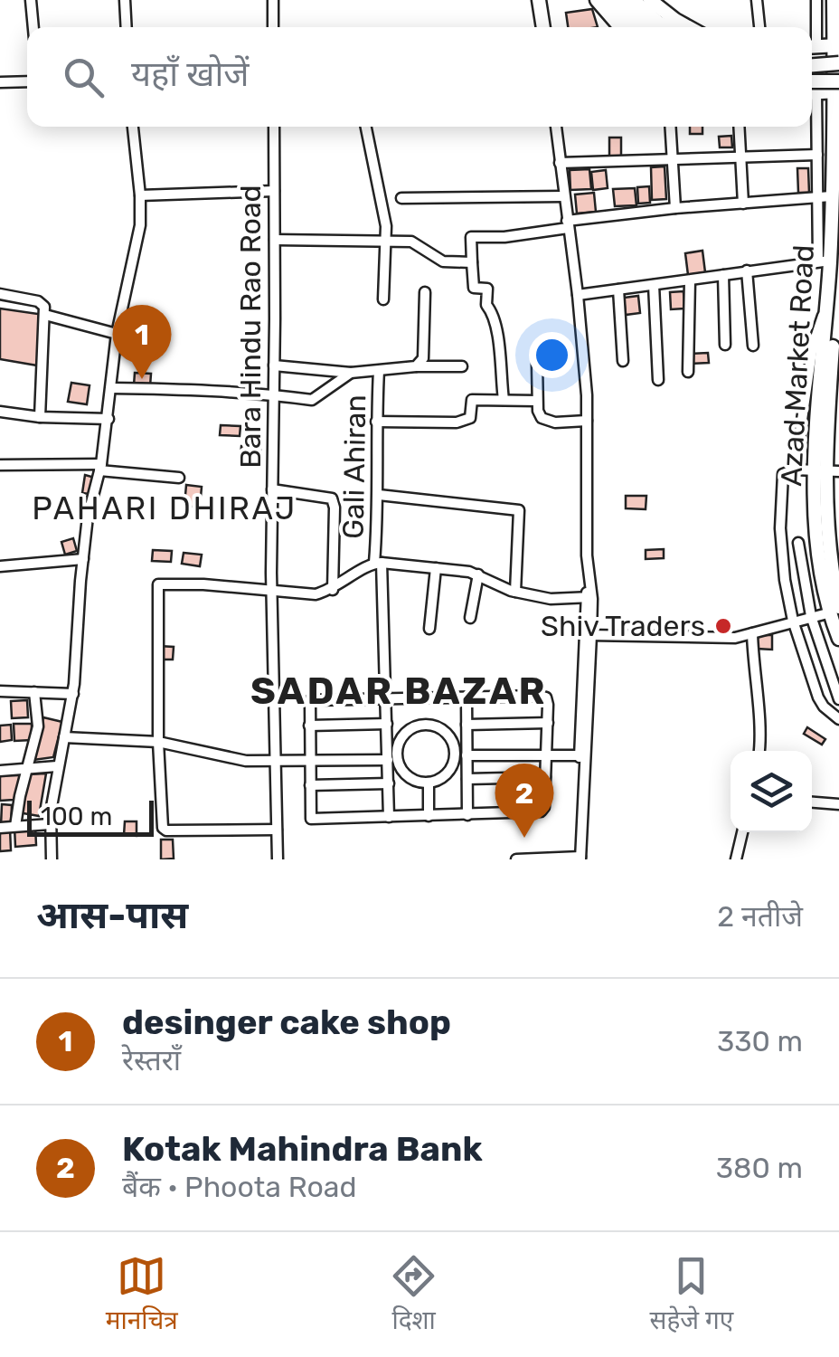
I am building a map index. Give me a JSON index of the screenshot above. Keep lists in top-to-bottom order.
{
  "streets": {
    "main road": ["Azad Market Road"],
    "street": ["Bara Hindu Rao Road", "Gali Ahiran"]
  },
  "districts": ["PAHARI DHIRAJ", "SADAR BAZAR"],
  "places": ["Shiv Traders"],
  "scale_bar": "100 m",
  "page": {
    "search": "यहाँ खोजें",
    "pins": ["1", "2"],
    "scale": "100 m",
    "heading": ["आस-पास", "2 नतीजे"],
    "list": [
      {
        "mark": "1",
        "name": "desinger cake shop",
        "note": "रेस्तराँ",
        "value": "330 m"
      },
      {
        "mark": "2",
        "name": "Kotak Mahindra Bank",
        "note": "बैंक · Phoota Road",
        "value": "380 m"
      }
    ],
    "nav": ["मानचित्र", "दिशा", "सहेजे गए"]
  }
}
